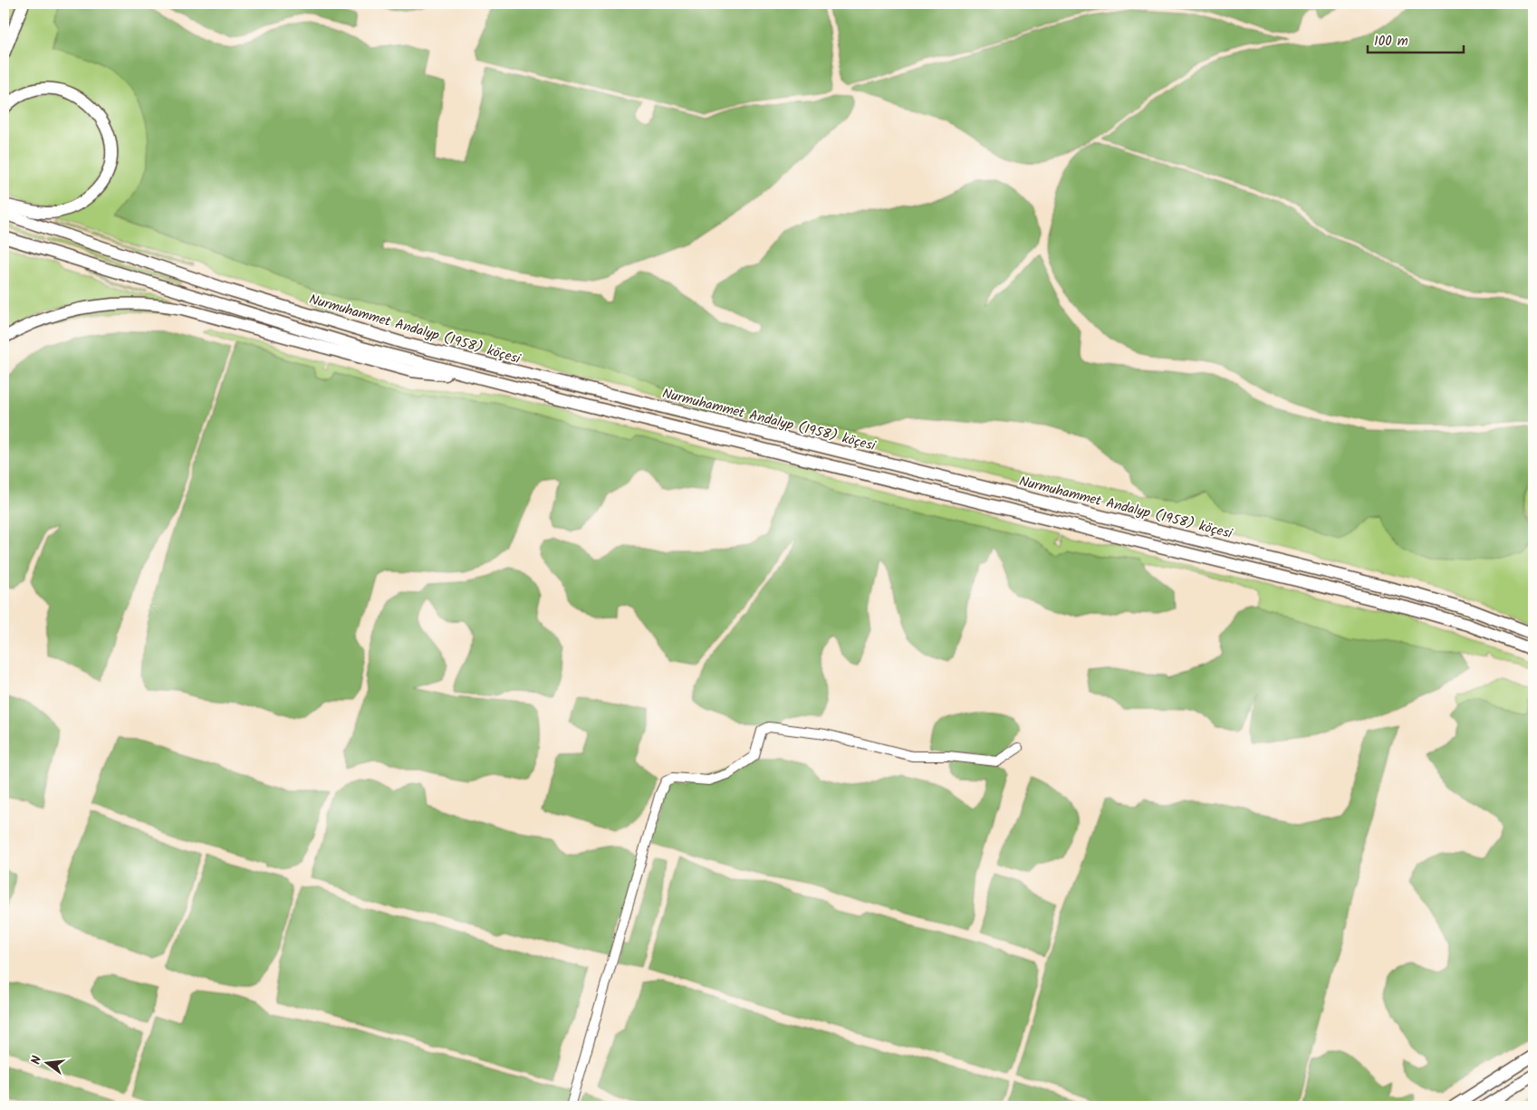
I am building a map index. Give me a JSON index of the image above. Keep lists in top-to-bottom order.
{
  "streets": {
    "main road": ["Nurmuhammet Andalyp (1958) köçesi"]
  },
  "scale_bar": "100 m",
  "north": "left"
}
